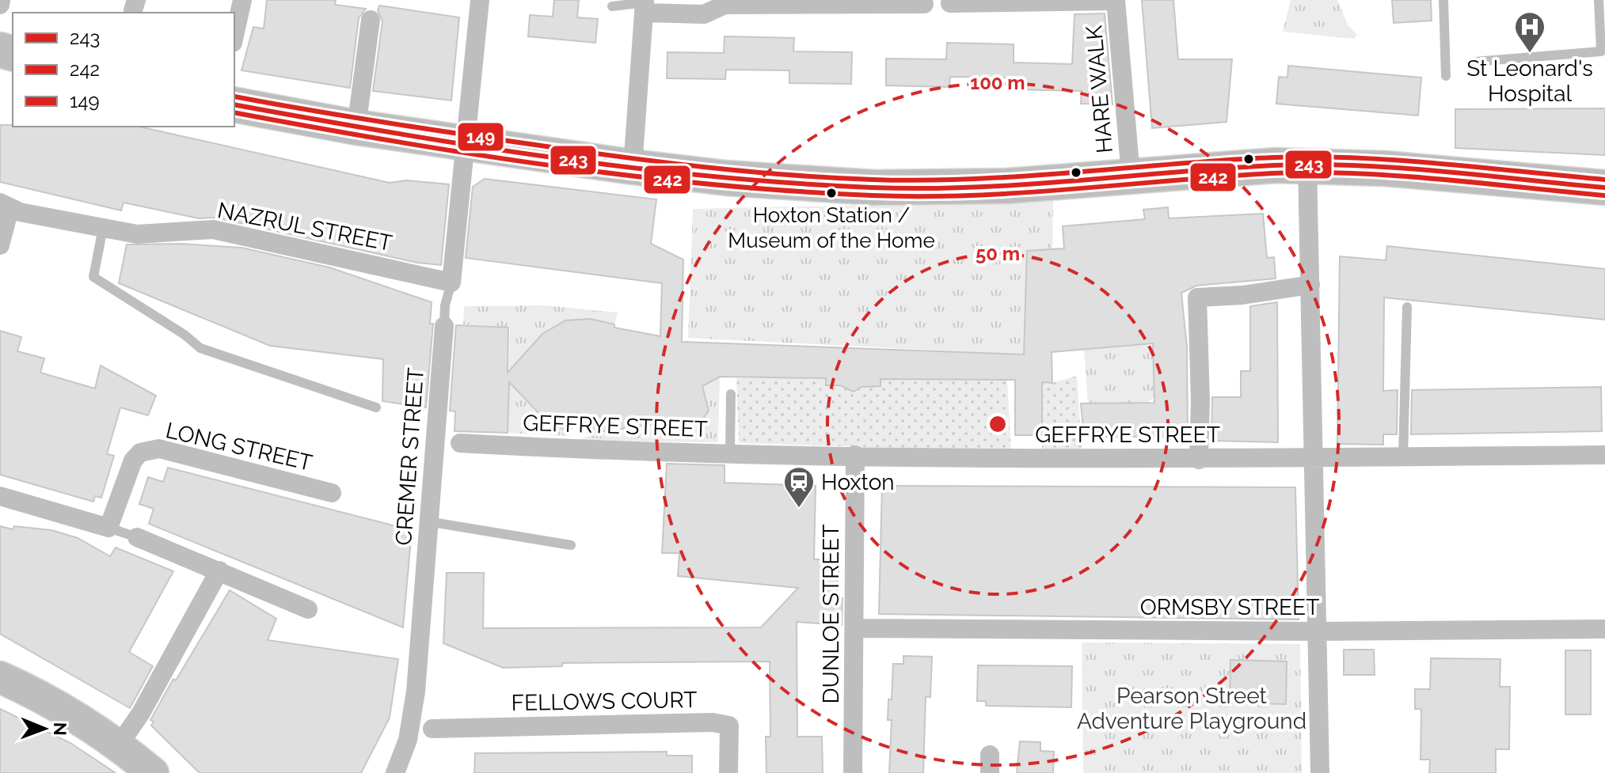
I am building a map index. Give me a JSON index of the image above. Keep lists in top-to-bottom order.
{
  "streets": {
    "street": [
      "HARE WALK",
      "NAZRUL STREET",
      "GEFFRYE STREET",
      "LONG STREET",
      "CREMER STREET",
      "ORMSBY STREET",
      "DUNLOE STREET",
      "FELLOWS COURT"
    ]
  },
  "crossings": [
    ["NAZRUL STREET", "CREMER STREET"],
    ["GEFFRYE STREET", "DUNLOE STREET"],
    ["ORMSBY STREET", "DUNLOE STREET"]
  ],
  "parks": ["Pearson Street Adventure Playground"],
  "places": {
    "hospital": ["St Leonard's Hospital"],
    "other": ["Hoxton Station / Museum of the Home"],
    "station": ["Hoxton"]
  },
  "lines": ["transit line 149", "transit line 243", "transit line 242"],
  "legend": ["243", "242", "149"],
  "north": "right",
  "rings": ["100 m", "50 m"]
}
